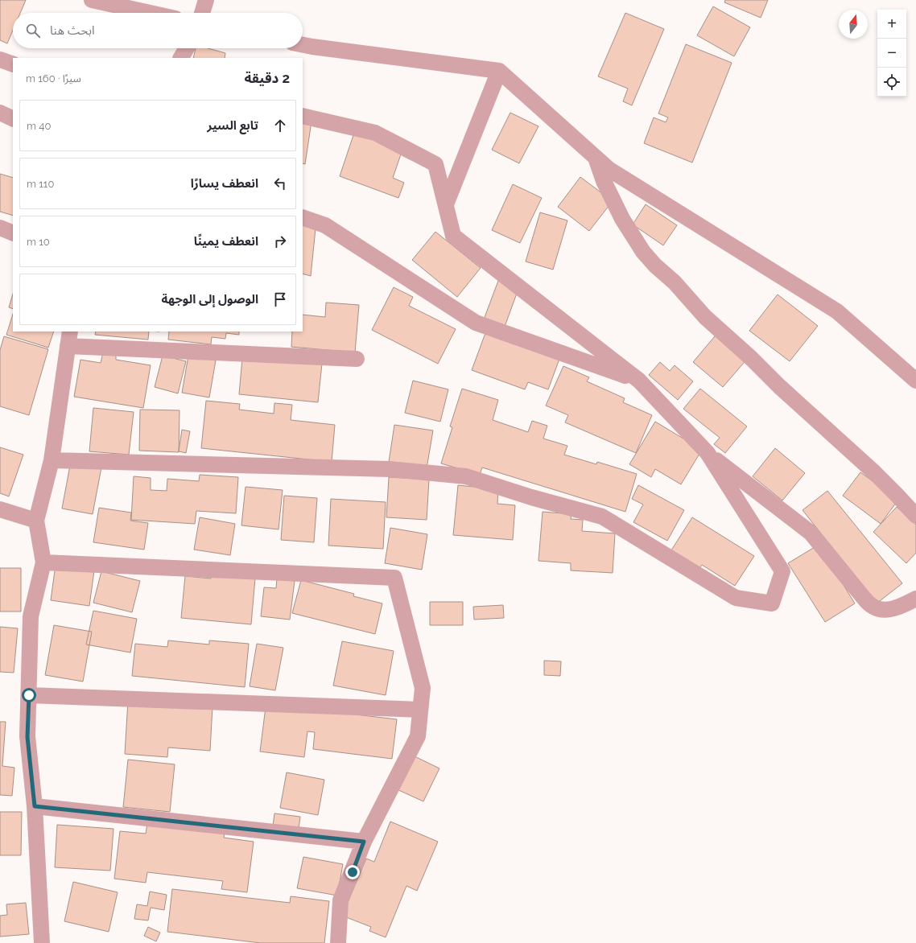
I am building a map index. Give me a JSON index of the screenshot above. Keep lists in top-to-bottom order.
{
  "north": "top",
  "page": {
    "map_buttons": ["+", "−"],
    "search": "ابحث هنا",
    "heading": ["2 دقيقة", "سيرًا · 160 m"],
    "list": [
      ["تابع السير", "40 m"],
      ["انعطف يسارًا", "110 m"],
      ["انعطف يمينًا", "10 m"],
      "الوصول إلى الوجهة"
    ]
  }
}
